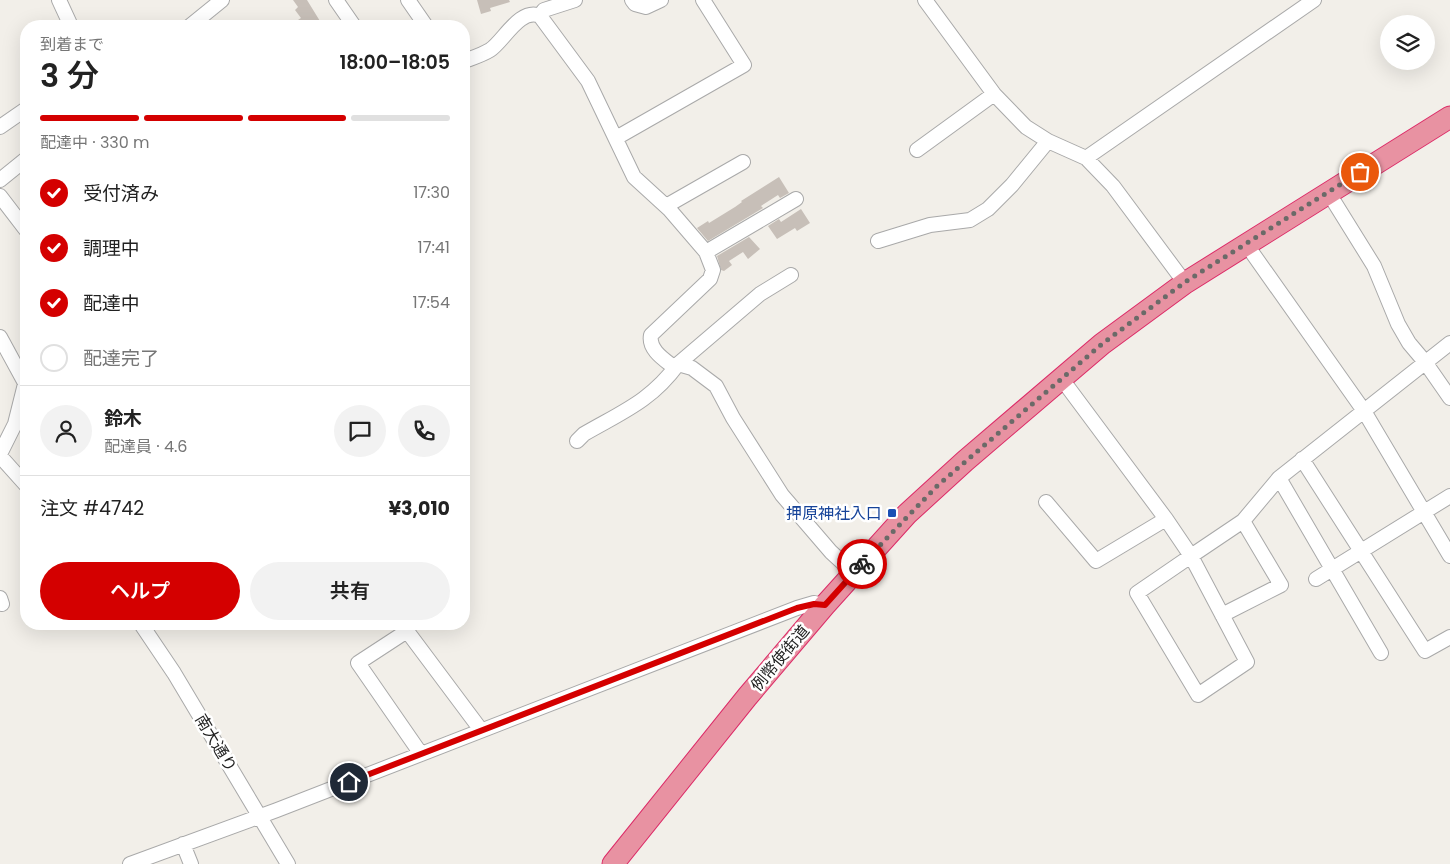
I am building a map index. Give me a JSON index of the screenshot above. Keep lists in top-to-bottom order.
{
  "streets": {
    "highway": ["例幣使街道"],
    "street": ["南大通り"]
  },
  "places": {
    "transit": ["押原神社入口"]
  },
  "page": {
    "heading": ["3 分", "到着まで", "18:00–18:05"],
    "panel": [
      "鈴木",
      "配達員 · 4.6",
      "注文 #4742",
      "¥3,010"
    ],
    "bar": "配達中 · 330 m",
    "list": [
      ["受付済み", "17:30"],
      ["調理中", "17:41"],
      ["配達中", "17:54"],
      "配達完了"
    ],
    "buttons": ["ヘルプ", "共有"]
  }
}
